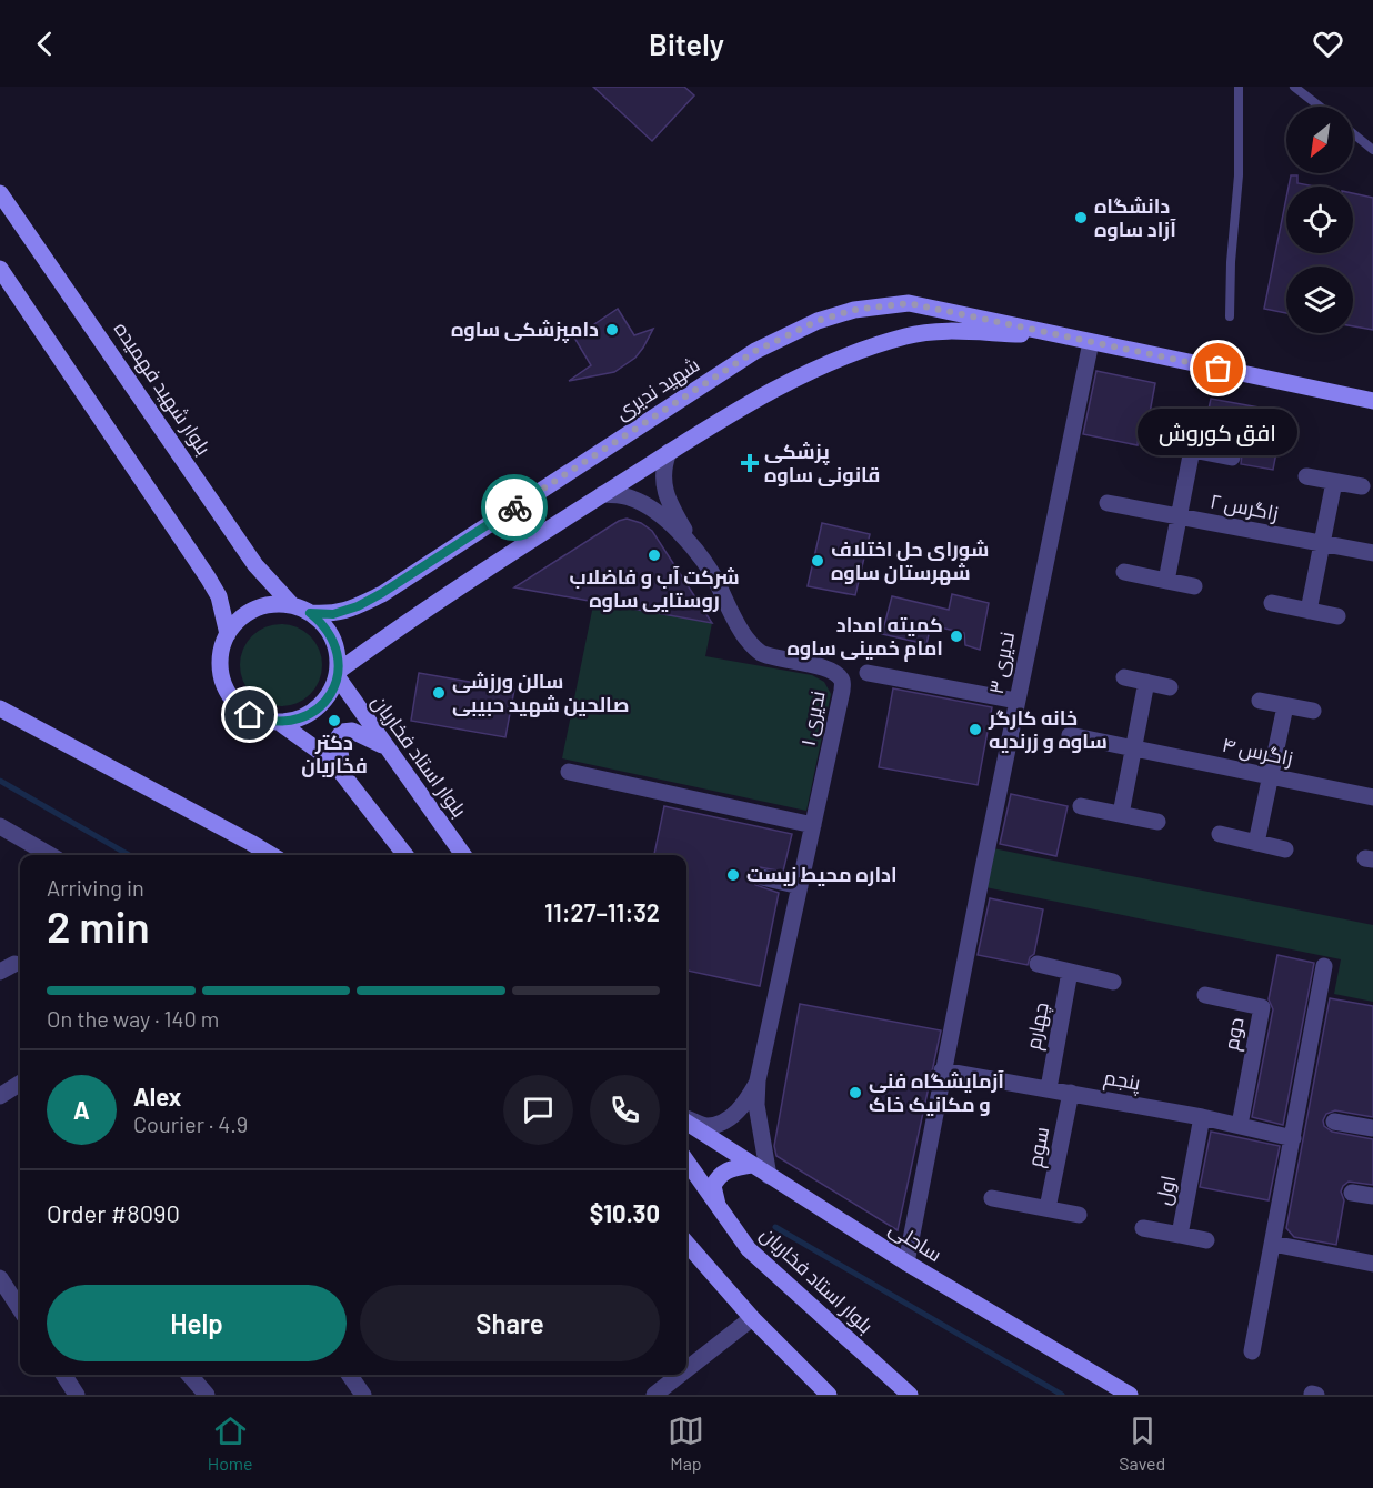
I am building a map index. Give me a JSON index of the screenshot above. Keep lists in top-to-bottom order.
{
  "streets": {
    "street": [
      "بلوار شهید فهمیده",
      "شهید ندیری",
      "زاگرس ۲",
      "ندیری ۳",
      "ندیری ۱",
      "زاگرس ۴",
      "بلوار استاد فخاریان",
      "چهارم",
      "دوم",
      "پنجم",
      "سوم",
      "اول",
      "ساحلی"
    ]
  },
  "crossings": [
    ["بلوار شهید فهمیده", "شهید ندیری"],
    ["بلوار شهید فهمیده", "بلوار استاد فخاریان"],
    ["شهید ندیری", "ندیری ۳"],
    ["شهید ندیری", "ندیری ۱"],
    ["شهید ندیری", "بلوار استاد فخاریان"],
    ["ندیری ۳", "پنجم"],
    ["ندیری ۳", "ساحلی"],
    ["چهارم", "پنجم"],
    ["دوم", "پنجم"],
    ["پنجم", "سوم"],
    ["پنجم", "اول"]
  ],
  "places": {
    "other": [
      "دانشگاه آزاد ساوه",
      "دامپزشکی ساوه",
      "افق کوروش",
      "شرکت آب و فاضلاب روستایی ساوه",
      "شورای حل اختلاف شهرستان ساوه",
      "کمیته امداد امام خمینی ساوه",
      "سالن ورزشی صالحین شهید حبیبی",
      "دکتر فخاریان",
      "خانه کارگر ساوه و زرندیه",
      "اداره محیط زیست",
      "آزمایشگاه فنی و مکانیک خاک"
    ],
    "health": ["پزشکی قانونی ساوه"]
  },
  "north": "bottom left",
  "page": {
    "header": "Bitely",
    "bubble": "افق کوروش",
    "heading": ["2 min", "Arriving in", "11:27–11:32"],
    "panel": [
      "Alex",
      "Courier · 4.9",
      "Order #8090",
      "$10.30"
    ],
    "bar": "On the way · 140 m",
    "round": "A",
    "buttons": ["Help", "Share"],
    "tabs": ["Home", "Map", "Saved"]
  }
}
